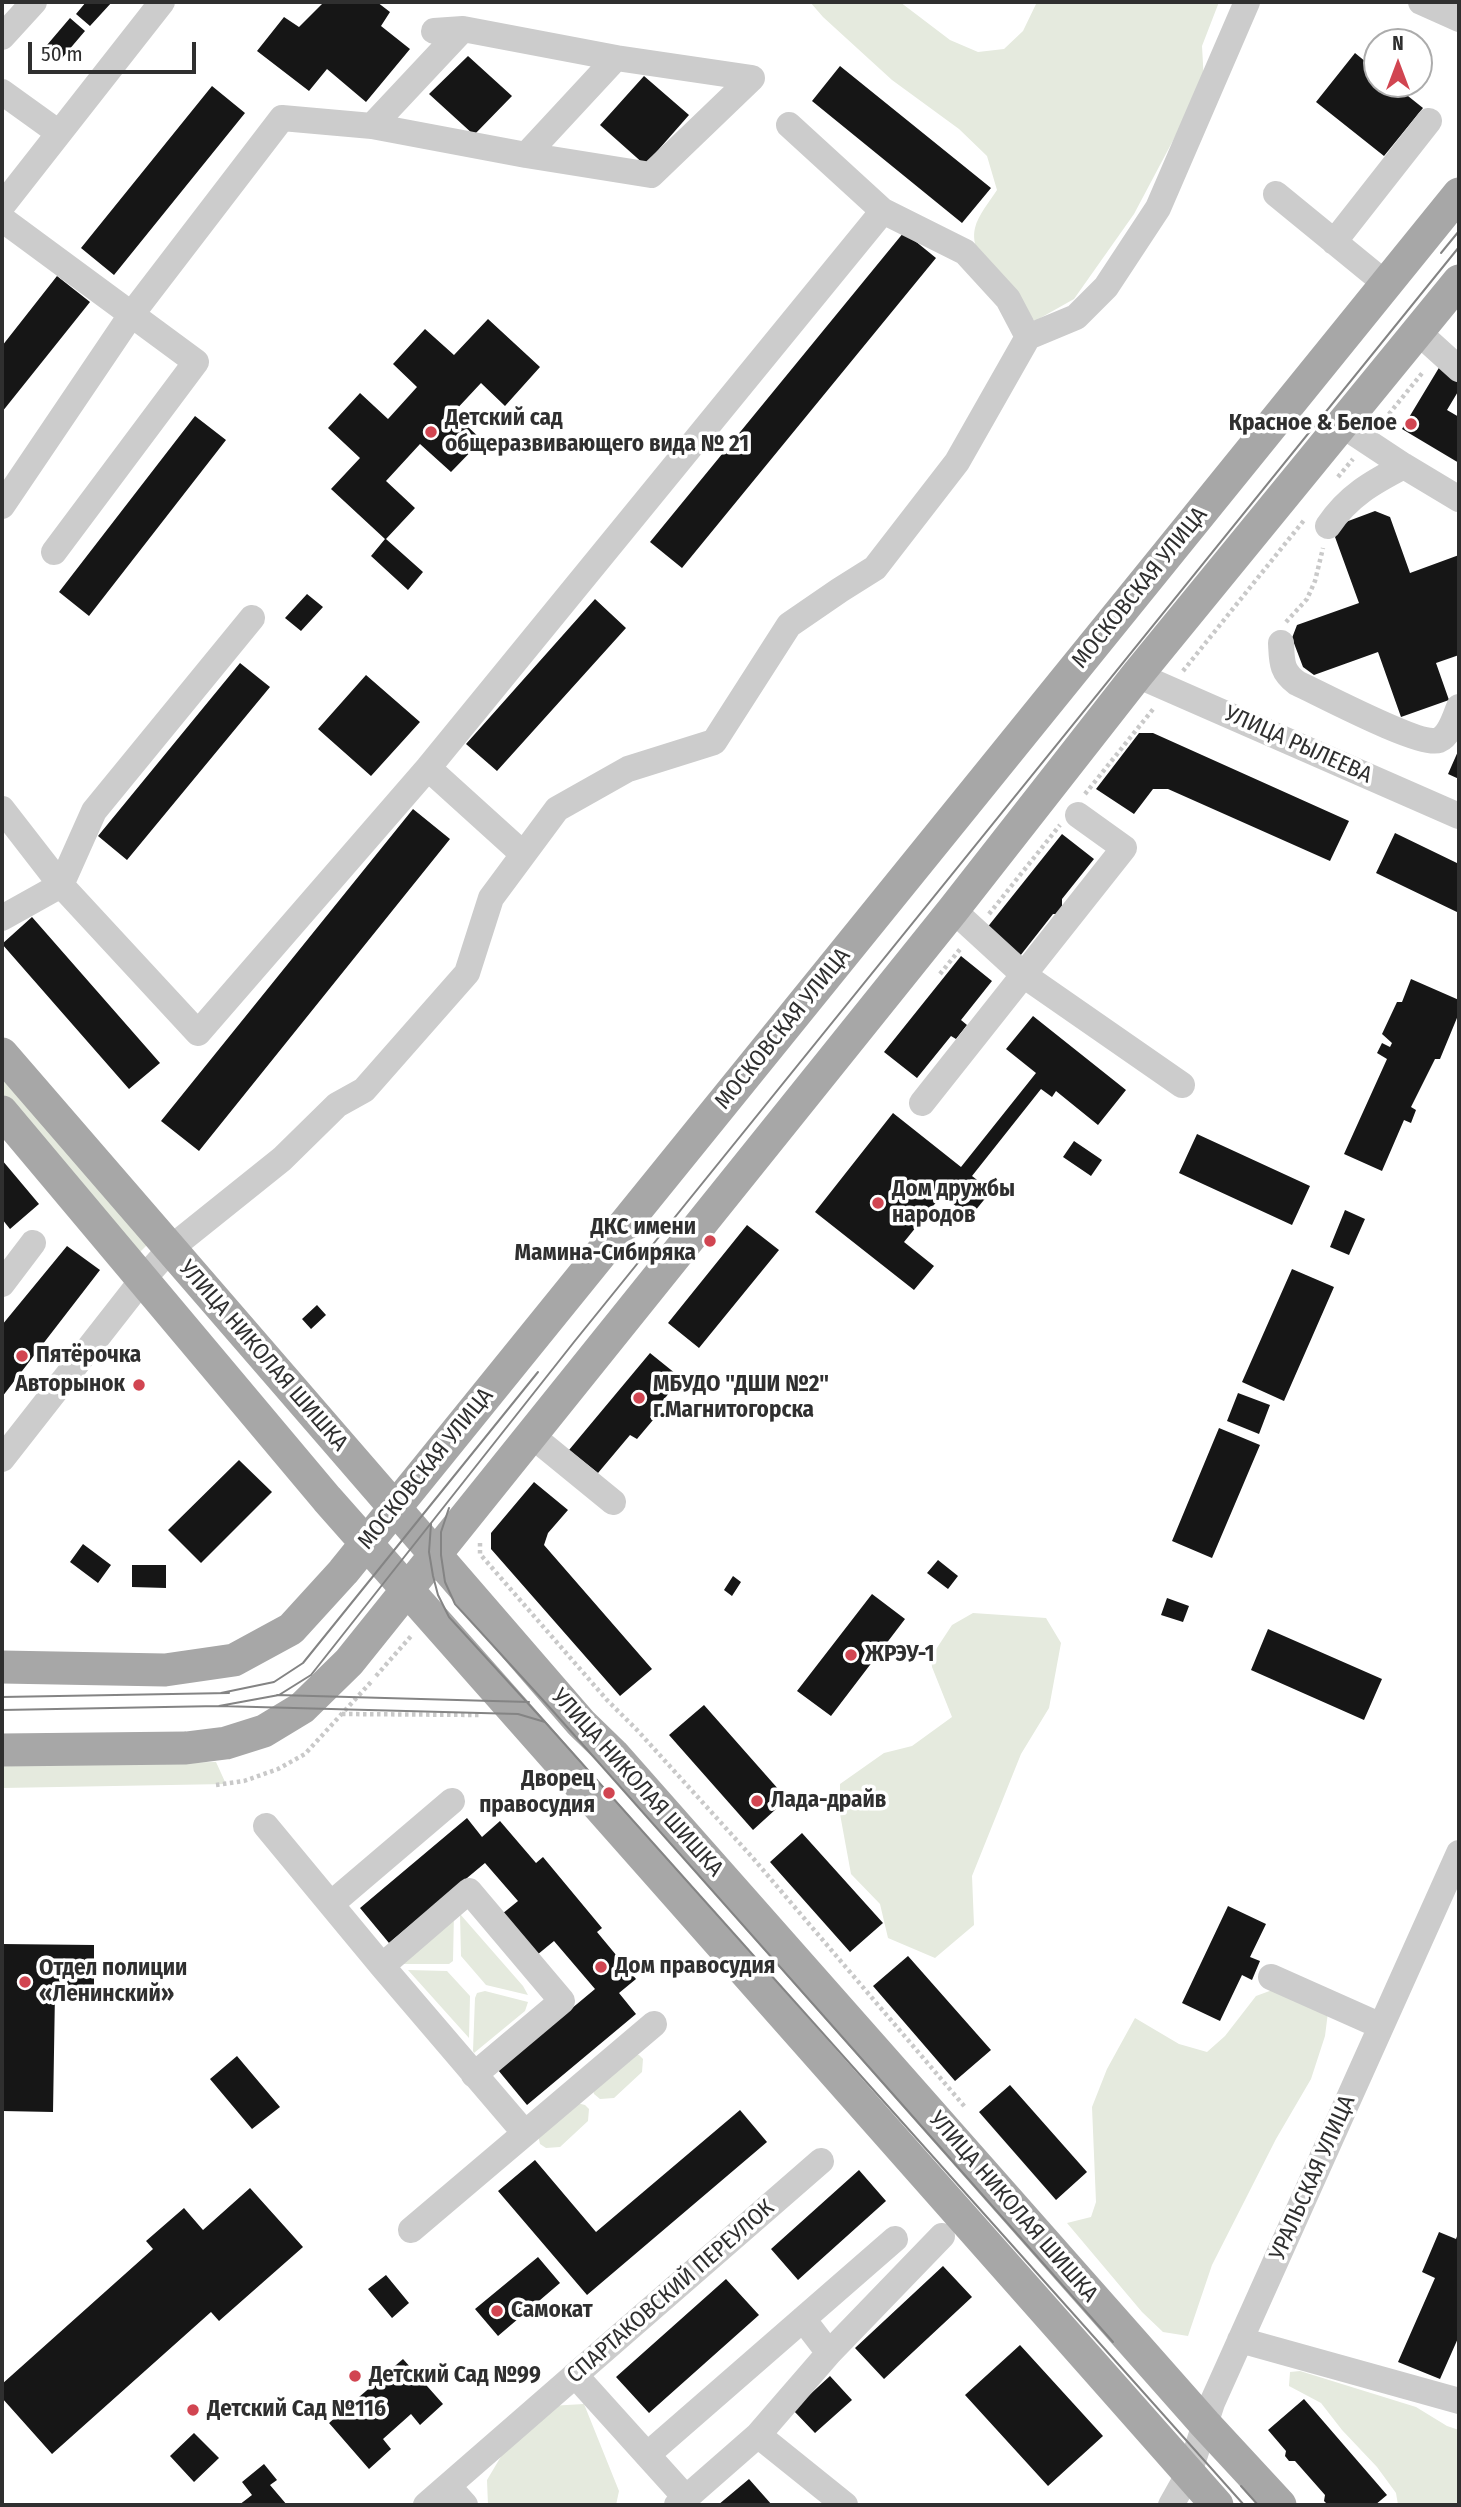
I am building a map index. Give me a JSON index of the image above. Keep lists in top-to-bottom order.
{
  "streets": {
    "main road": ["МОСКОВСКАЯ УЛИЦА", "УЛИЦА НИКОЛАЯ ШИШКА"],
    "street": ["УЛИЦА РЫЛЕЕВА", "УРАЛЬСКАЯ УЛИЦА", "СПАРТАКОВСКИЙ ПЕРЕУЛОК"]
  },
  "crossings": [
    ["МОСКОВСКАЯ УЛИЦА", "УЛИЦА НИКОЛАЯ ШИШКА"],
    ["УЛИЦА НИКОЛАЯ ШИШКА", "УРАЛЬСКАЯ УЛИЦА"]
  ],
  "places": [
    "Красное & Белое",
    "Детский сад общеразвивающего вида № 21",
    "Дом дружбы народов",
    "ДКС имени Мамина-Сибиряка",
    "Пятёрочка",
    "Авторынок",
    "МБУДО \"ДШИ №2\" г.Магнитогорска",
    "ЖРЭУ-1",
    "Дворец правосудия",
    "Лада-драйв",
    "Дом правосудия",
    "Отдел полиции «Ленинский»",
    "Самокат",
    "Детский Сад №99",
    "Детский Сад №116"
  ],
  "scale_bar": "50 m",
  "north": "top"
}
